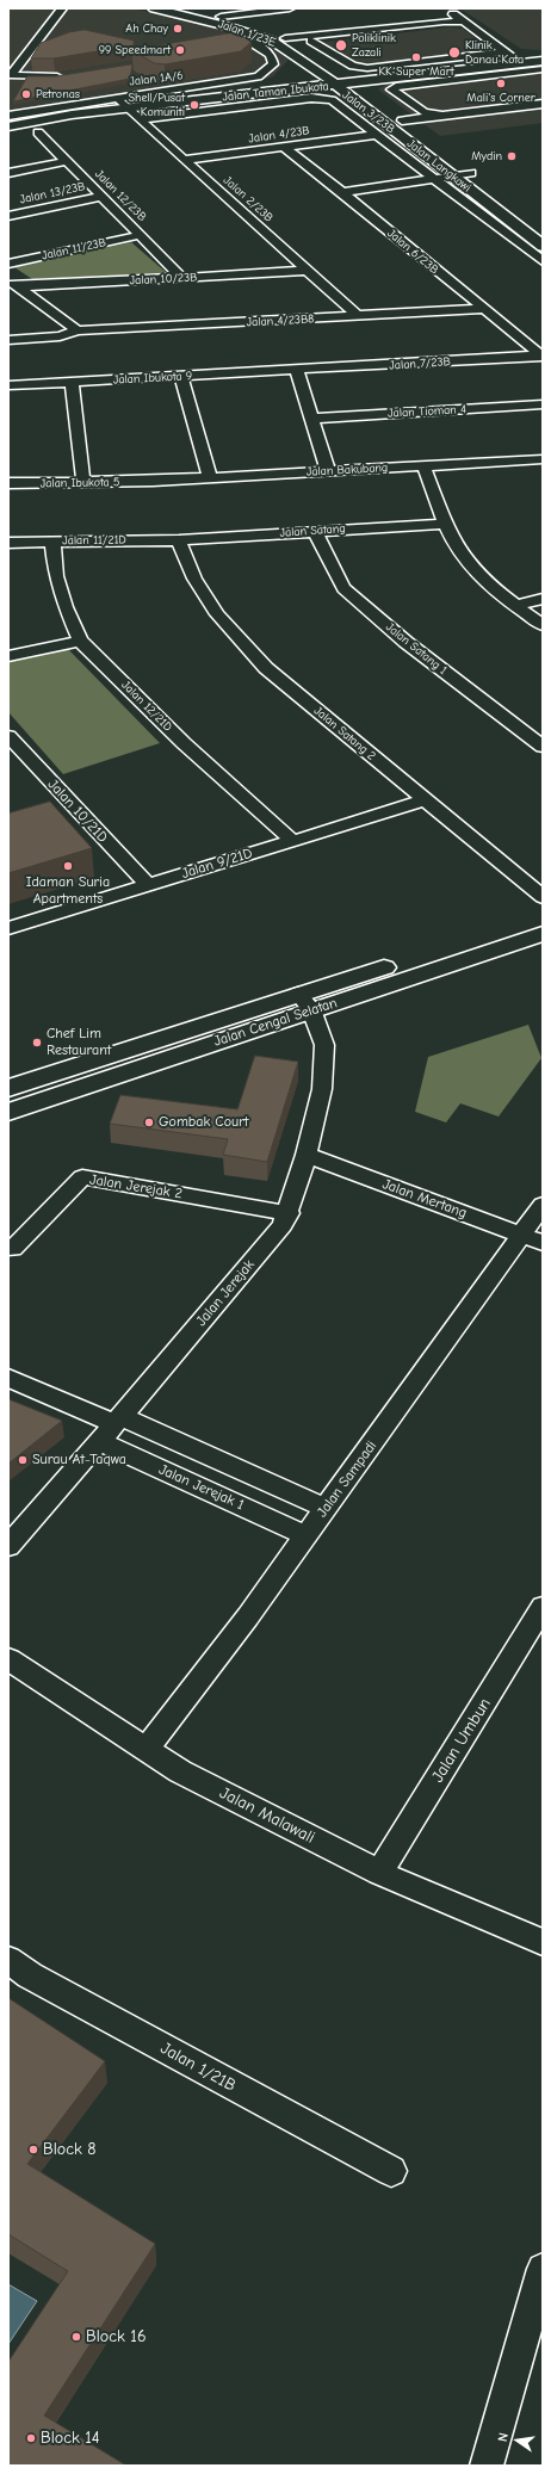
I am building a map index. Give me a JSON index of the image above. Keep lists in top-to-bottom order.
{
  "streets": {
    "street": [
      "Jalan 1/23E",
      "Jalan 1A/6",
      "Jalan Taman Ibukota",
      "Jalan 3/23B",
      "Jalan 4/23B",
      "Jalan Langkawi",
      "Jalan 13/23B",
      "Jalan 12/23B",
      "Jalan 2/23B",
      "Jalan 11/23B",
      "Jalan 6/23B",
      "Jalan 10/23B",
      "Jalan 4/23B8",
      "Jalan 7/23B",
      "Jalan Ibukota 9",
      "Jalan Tioman 4",
      "Jalan Bakubang",
      "Jalan Ibukota 5",
      "Jalan Satang",
      "Jalan 11/21D",
      "Jalan Satang 1",
      "Jalan 12/21D",
      "Jalan Satang 2",
      "Jalan 10/21D",
      "Jalan 9/21D",
      "Jalan Cengal Selatan",
      "Jalan Jerejak 2",
      "Jalan Mertang",
      "Jalan Jerejak",
      "Jalan Sampadi",
      "Jalan Jerejak 1",
      "Jalan Umbun",
      "Jalan Malawali",
      "Jalan 1/21B"
    ]
  },
  "crossings": [
    ["Jalan 1/23E", "Jalan 1A/6"],
    ["Jalan 1/23E", "Jalan Taman Ibukota"],
    ["Jalan 1/23E", "Jalan Langkawi"],
    ["Jalan Taman Ibukota", "Jalan Langkawi"],
    ["Jalan Taman Ibukota", "Jalan 2/23B"],
    ["Jalan 3/23B", "Jalan 4/23B"],
    ["Jalan 3/23B", "Jalan 2/23B"],
    ["Jalan 4/23B", "Jalan 2/23B"],
    ["Jalan 4/23B", "Jalan 6/23B"],
    ["Jalan 13/23B", "Jalan 12/23B"],
    ["Jalan 12/23B", "Jalan 11/23B"],
    ["Jalan 12/23B", "Jalan 10/23B"],
    ["Jalan 2/23B", "Jalan 10/23B"],
    ["Jalan 2/23B", "Jalan 4/23B8"],
    ["Jalan 6/23B", "Jalan 4/23B8"],
    ["Jalan 6/23B", "Jalan 7/23B"],
    ["Jalan 7/23B", "Jalan Ibukota 9"],
    ["Jalan Bakubang", "Jalan Ibukota 5"],
    ["Jalan Satang", "Jalan 11/21D"],
    ["Jalan Satang", "Jalan Satang 1"],
    ["Jalan Satang", "Jalan Satang 2"],
    ["Jalan 11/21D", "Jalan 12/21D"],
    ["Jalan 11/21D", "Jalan Satang 2"],
    ["Jalan 12/21D", "Jalan 9/21D"],
    ["Jalan Satang 2", "Jalan 9/21D"],
    ["Jalan 10/21D", "Jalan 9/21D"],
    ["Jalan Cengal Selatan", "Jalan Jerejak"],
    ["Jalan Jerejak 2", "Jalan Jerejak"],
    ["Jalan Mertang", "Jalan Jerejak"],
    ["Jalan Mertang", "Jalan Sampadi"],
    ["Jalan Jerejak", "Jalan Jerejak 1"],
    ["Jalan Sampadi", "Jalan Jerejak 1"],
    ["Jalan Sampadi", "Jalan Malawali"],
    ["Jalan Umbun", "Jalan Malawali"]
  ],
  "places": [
    "Ah Chay",
    "Poliklinik Zazali",
    "99 Speedmart",
    "Klinik Danau Kota",
    "KK Super Mart",
    "Mali's Corner",
    "Petronas",
    "Shell/Pusat Komuniti",
    "Mydin",
    "Idaman Suria Apartments",
    "Chef Lim Restaurant",
    "Gombak Court",
    "Surau At-Taqwa",
    "Block 8",
    "Block 16",
    "Block 14"
  ],
  "north": "left"
}
